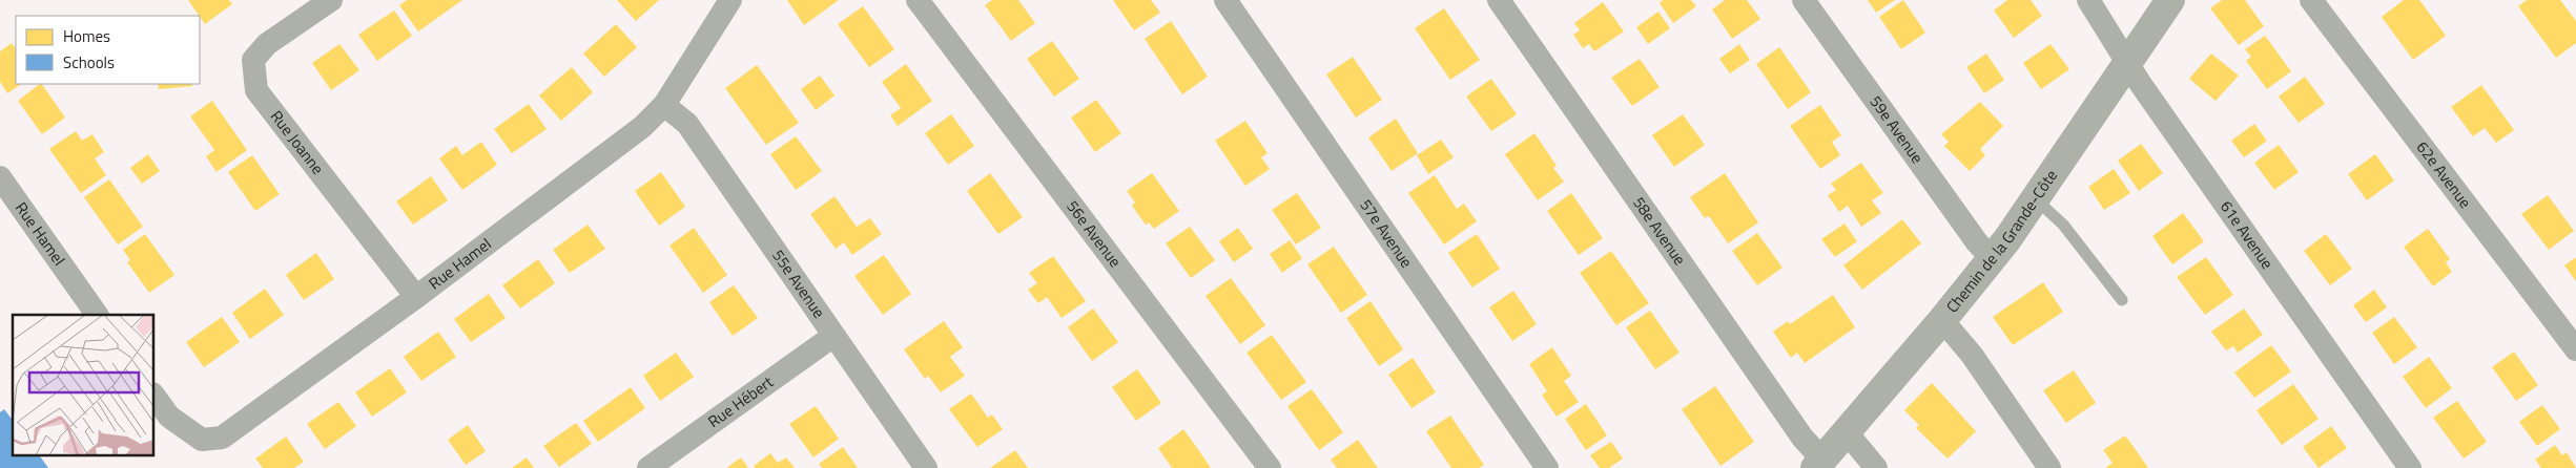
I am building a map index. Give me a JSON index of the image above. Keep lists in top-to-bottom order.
{
  "streets": {
    "main road": ["Chemin de la Grande-Côte"],
    "street": [
      "59e Avenue",
      "Rue Joanne",
      "62e Avenue",
      "58e Avenue",
      "Rue Hamel",
      "56e Avenue",
      "57e Avenue",
      "61e Avenue",
      "55e Avenue",
      "Rue Hébert"
    ]
  },
  "crossings": [
    ["59e Avenue", "Chemin de la Grande-Côte"],
    ["Rue Joanne", "Rue Hamel"],
    ["58e Avenue", "Chemin de la Grande-Côte"],
    ["Rue Hamel", "55e Avenue"],
    ["61e Avenue", "Chemin de la Grande-Côte"],
    ["55e Avenue", "Rue Hébert"]
  ],
  "legend": ["Homes", "Schools"]
}
